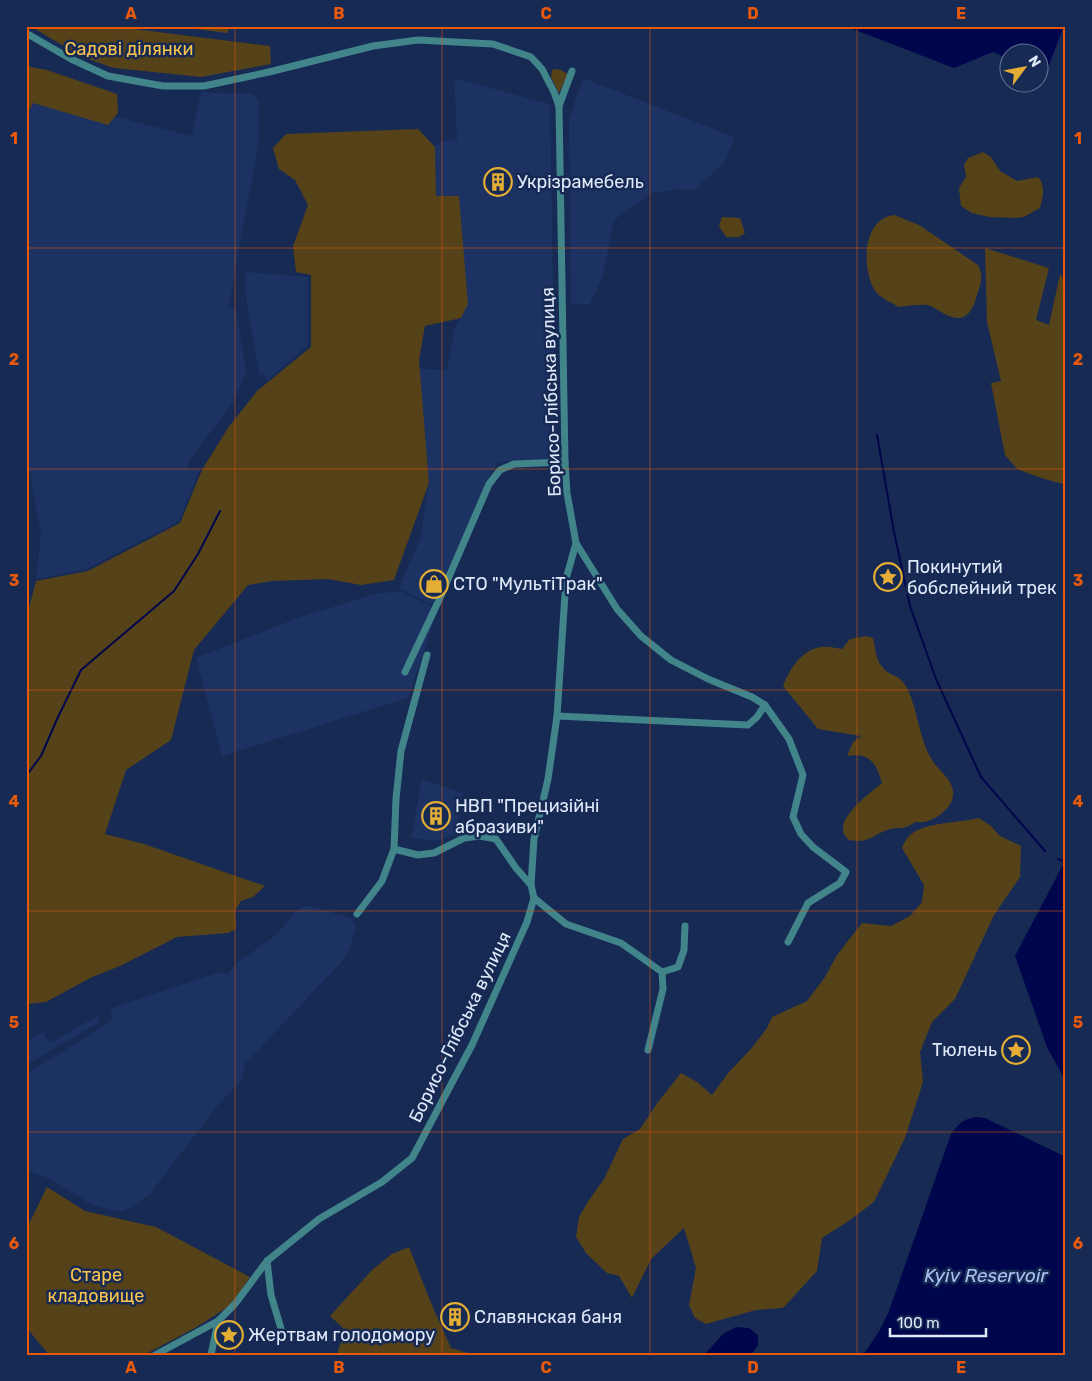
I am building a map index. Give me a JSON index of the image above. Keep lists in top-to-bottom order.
{
  "streets": {
    "street": ["Борисо-Глібська вулиця"]
  },
  "water": ["Kyiv Reservoir"],
  "parks": ["Садові ділянки", "Старе кладовище"],
  "places": {
    "building": ["Укрізрамебель", "НВП \"Прецизійні абразиви\"", "Славянская баня"],
    "place": ["Покинутий бобслейний трек", "Тюлень", "Жертвам голодомору"],
    "shop": ["СТО \"МультіТрак\""]
  },
  "scale_bar": "100 m",
  "north": "top right",
  "grid": {
    "columns": [
      "A",
      "B",
      "C",
      "D",
      "E"
    ],
    "rows": [
      "1",
      "2",
      "3",
      "4",
      "5",
      "6"
    ]
  }
}
